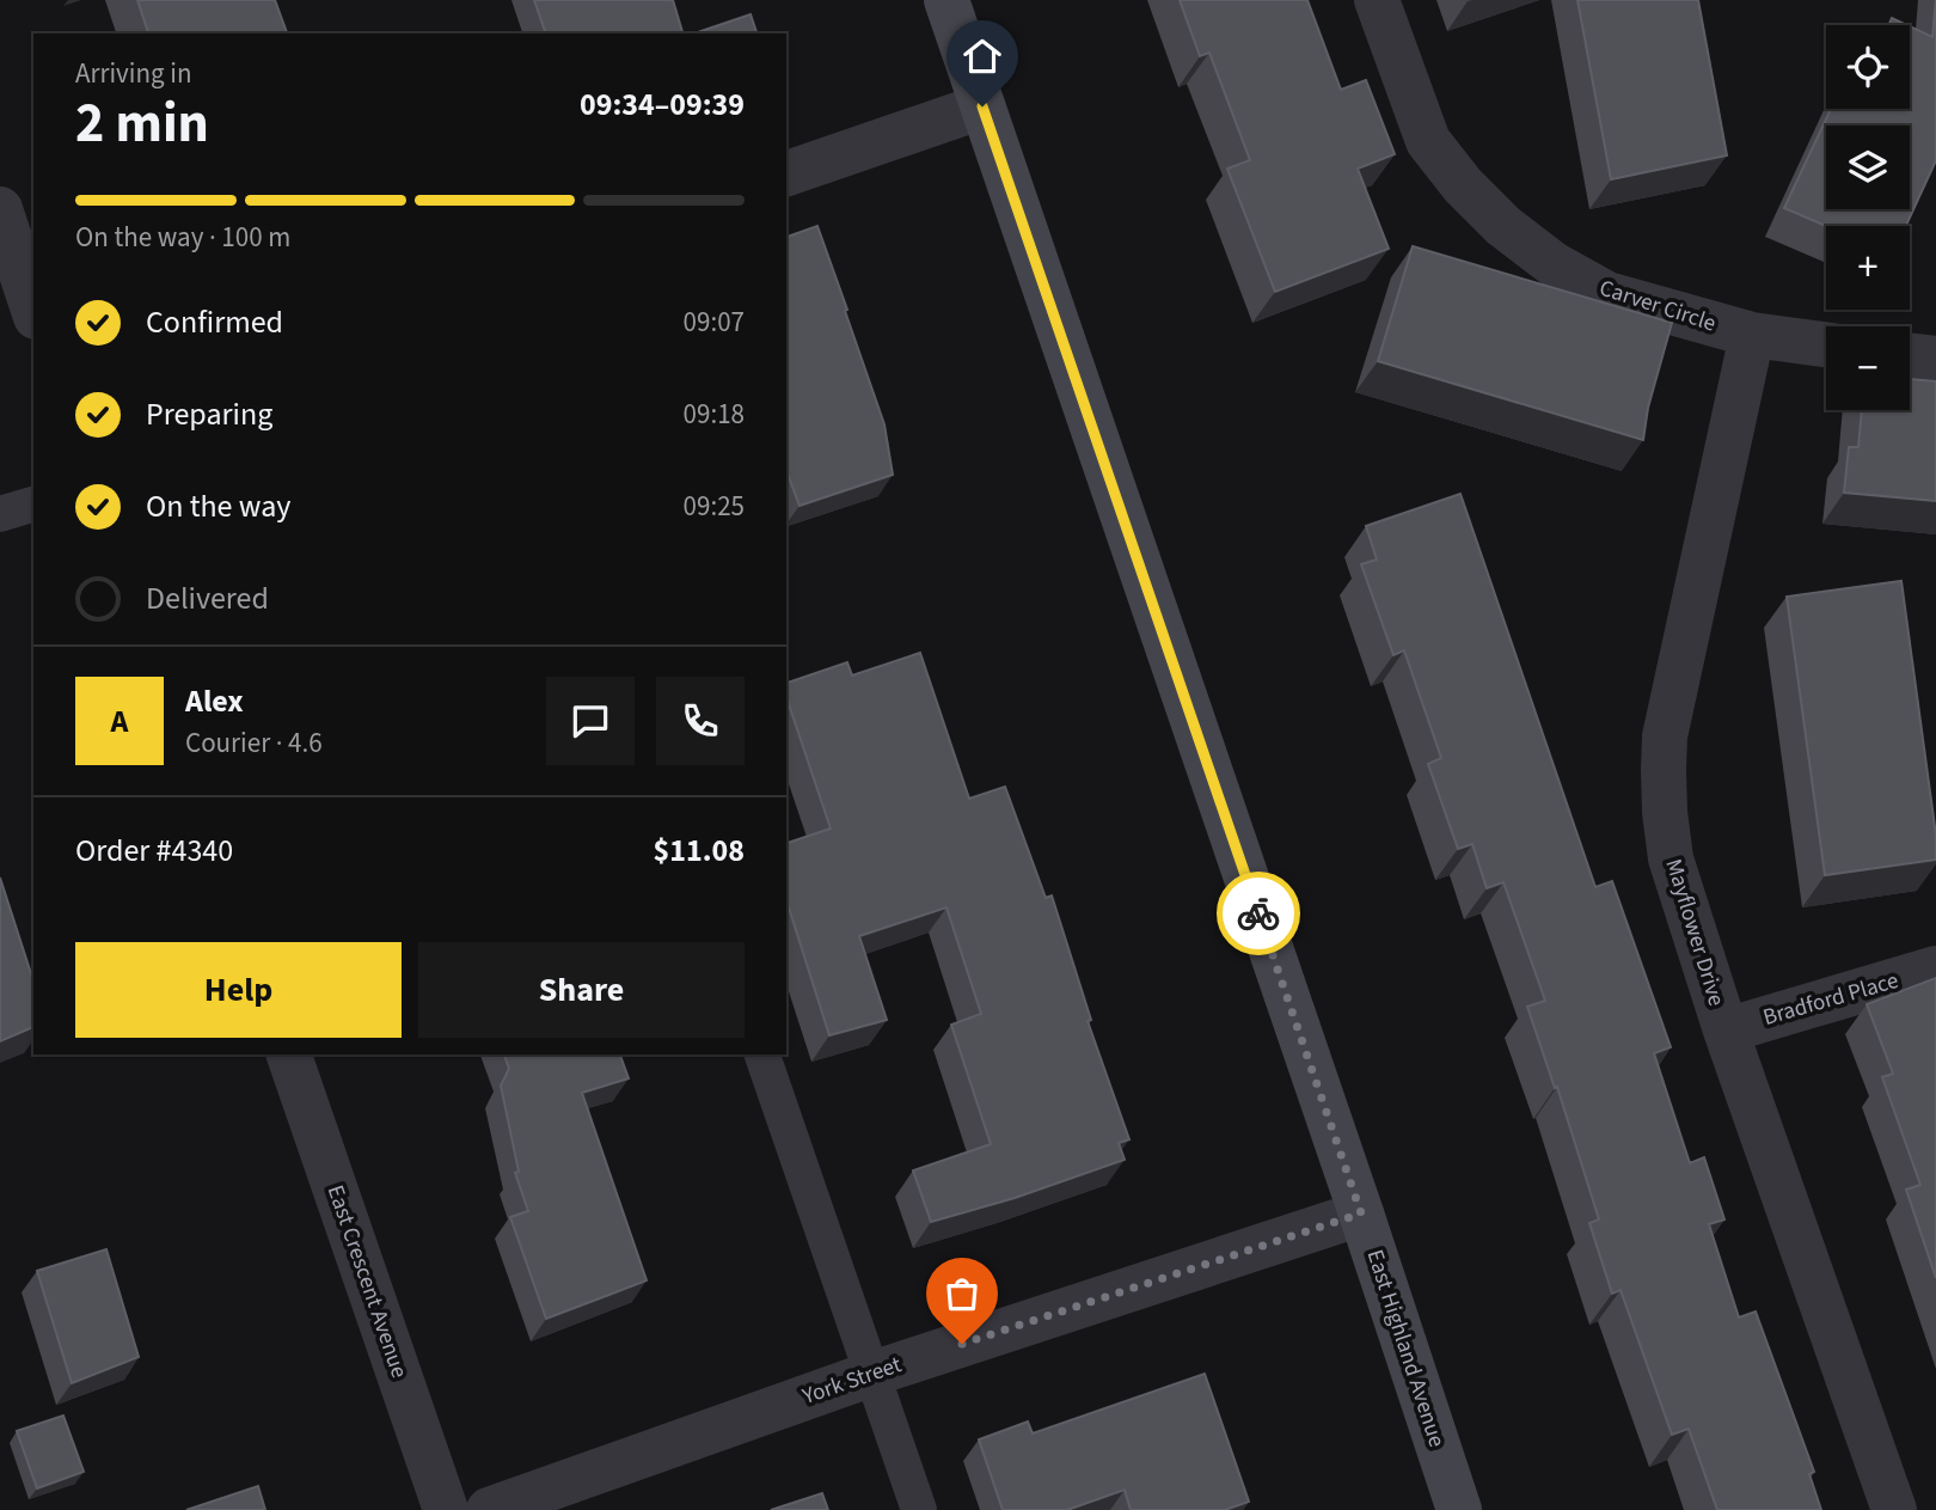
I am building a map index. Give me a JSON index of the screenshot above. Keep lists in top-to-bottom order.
{
  "streets": {
    "street": [
      "Carver Circle",
      "Mayflower Drive",
      "Bradford Place",
      "East Crescent Avenue",
      "East Highland Avenue",
      "York Street"
    ]
  },
  "crossings": [
    ["Carver Circle", "Mayflower Drive"],
    ["Mayflower Drive", "Bradford Place"],
    ["East Highland Avenue", "York Street"]
  ],
  "page": {
    "map_buttons": ["+", "−"],
    "heading": ["2 min", "Arriving in", "09:34–09:39"],
    "panel": [
      "Alex",
      "Courier · 4.6",
      "Order #4340",
      "$11.08"
    ],
    "bar": "On the way · 100 m",
    "list": [
      ["Confirmed", "09:07"],
      ["Preparing", "09:18"],
      ["On the way", "09:25"],
      "Delivered"
    ],
    "round": "A",
    "buttons": ["Help", "Share"]
  }
}
